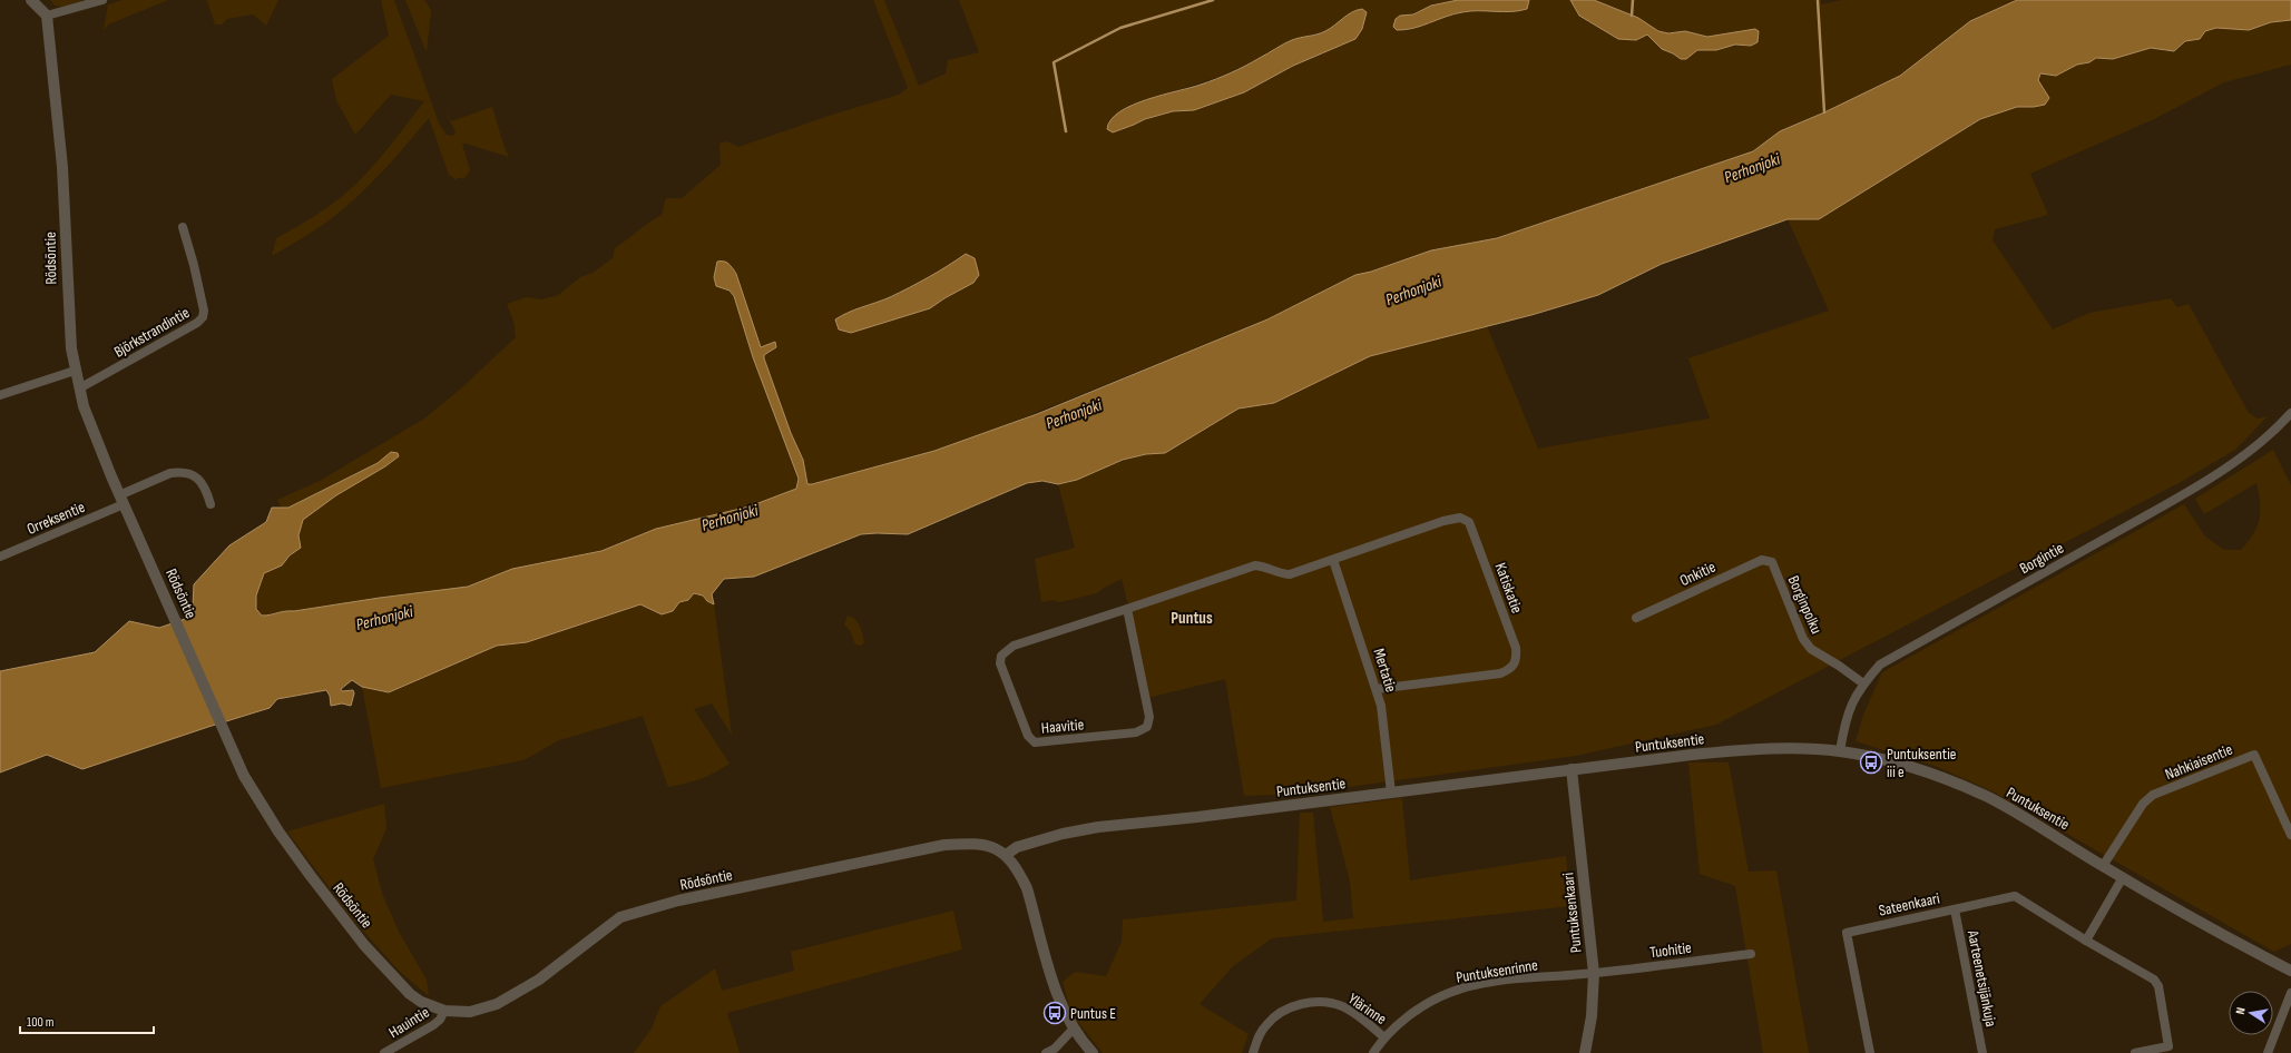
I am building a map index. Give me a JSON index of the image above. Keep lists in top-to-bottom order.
{
  "streets": {
    "street": [
      "Rödsöntie",
      "Björkstrandintie",
      "Orreksentie",
      "Borgintie",
      "Onkitie",
      "Katiskatie",
      "Borginpolku",
      "Mertatie",
      "Haavitie",
      "Puntuksentie",
      "Nahkiaisentie",
      "Sateenkaari",
      "Puntuksenkaari",
      "Tuohitie",
      "Puntuksenrinne",
      "Aarteenetsijänkuja",
      "Ylärinne",
      "Hauintie"
    ]
  },
  "crossings": [
    ["Rödsöntie", "Björkstrandintie"],
    ["Rödsöntie", "Orreksentie"],
    ["Rödsöntie", "Puntuksentie"],
    ["Rödsöntie", "Hauintie"],
    ["Borgintie", "Borginpolku"],
    ["Borgintie", "Puntuksentie"],
    ["Onkitie", "Borginpolku"],
    ["Katiskatie", "Mertatie"],
    ["Katiskatie", "Haavitie"],
    ["Mertatie", "Haavitie"],
    ["Mertatie", "Puntuksentie"],
    ["Puntuksentie", "Nahkiaisentie"],
    ["Puntuksentie", "Puntuksenkaari"],
    ["Sateenkaari", "Aarteenetsijänkuja"],
    ["Puntuksenkaari", "Tuohitie"],
    ["Puntuksenkaari", "Puntuksenrinne"],
    ["Tuohitie", "Puntuksenrinne"],
    ["Puntuksenrinne", "Ylärinne"]
  ],
  "districts": ["Puntus"],
  "water": ["Perhonjoki"],
  "places": {
    "bus stop": ["Puntuksentie iii e", "Puntus E"]
  },
  "scale_bar": "100 m",
  "north": "left"
}
